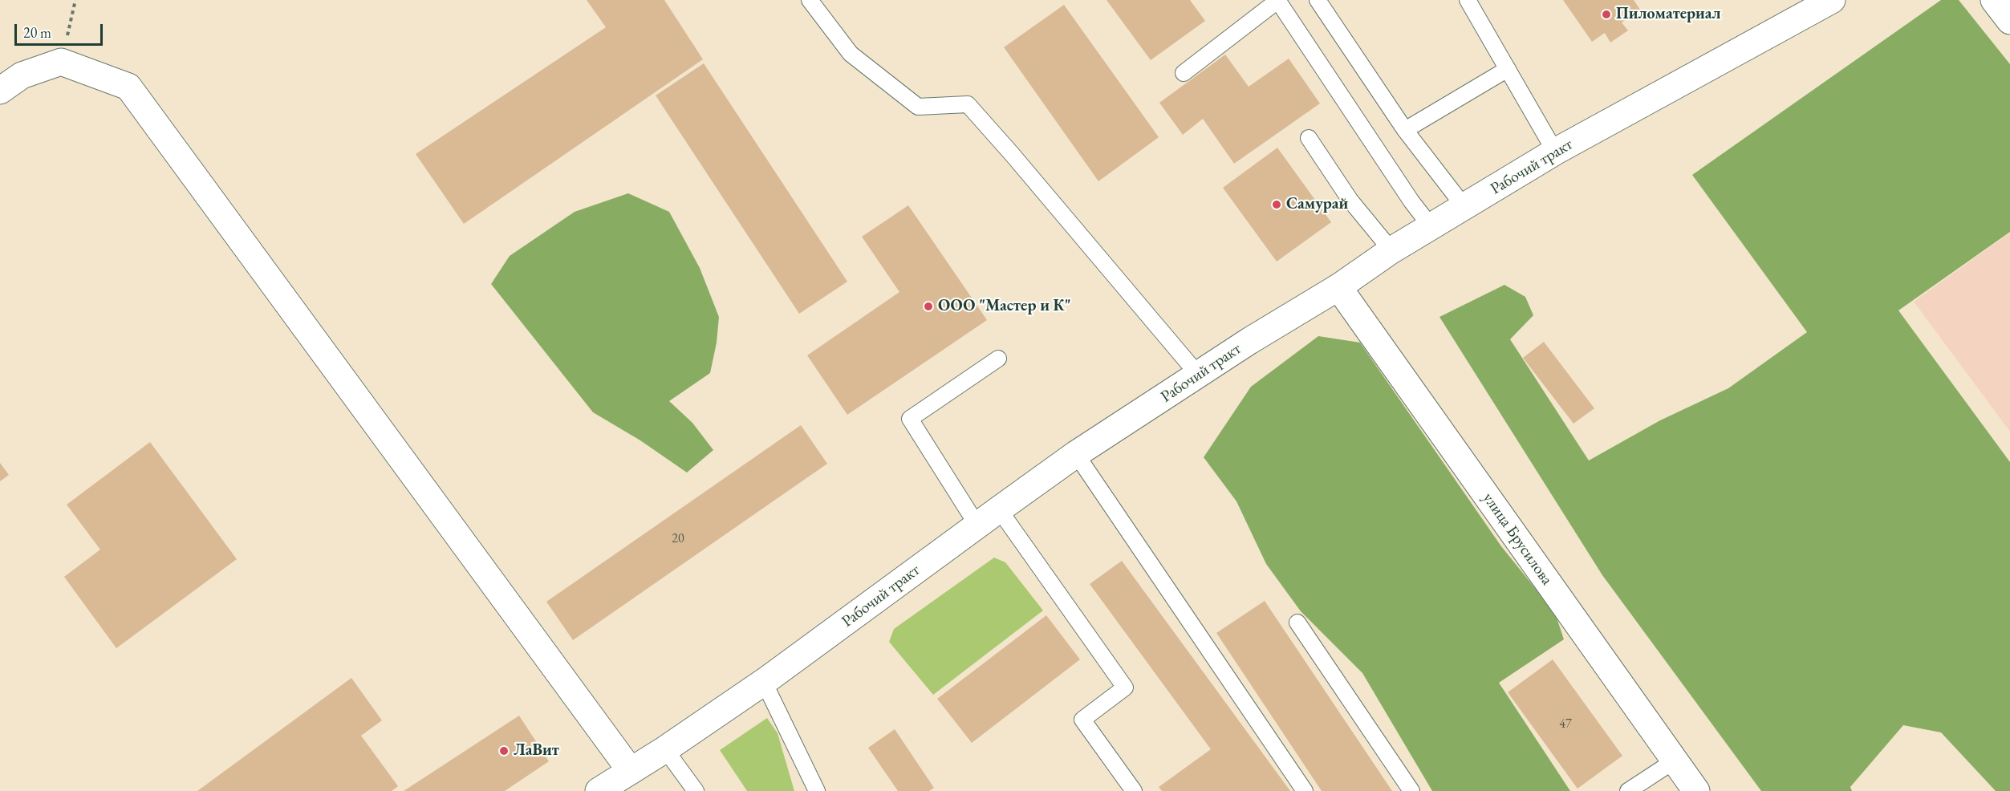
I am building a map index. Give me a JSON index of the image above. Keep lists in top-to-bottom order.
{
  "streets": {
    "street": ["Рабочий тракт", "улица Брусилова"]
  },
  "crossings": [
    ["Рабочий тракт", "улица Брусилова"]
  ],
  "places": [
    "Пиломатериал",
    "Самурай",
    "ООО \"Мастер и К\"",
    "ЛаВит"
  ],
  "house_numbers": ["20", "47"],
  "scale_bar": "20 m"
}
